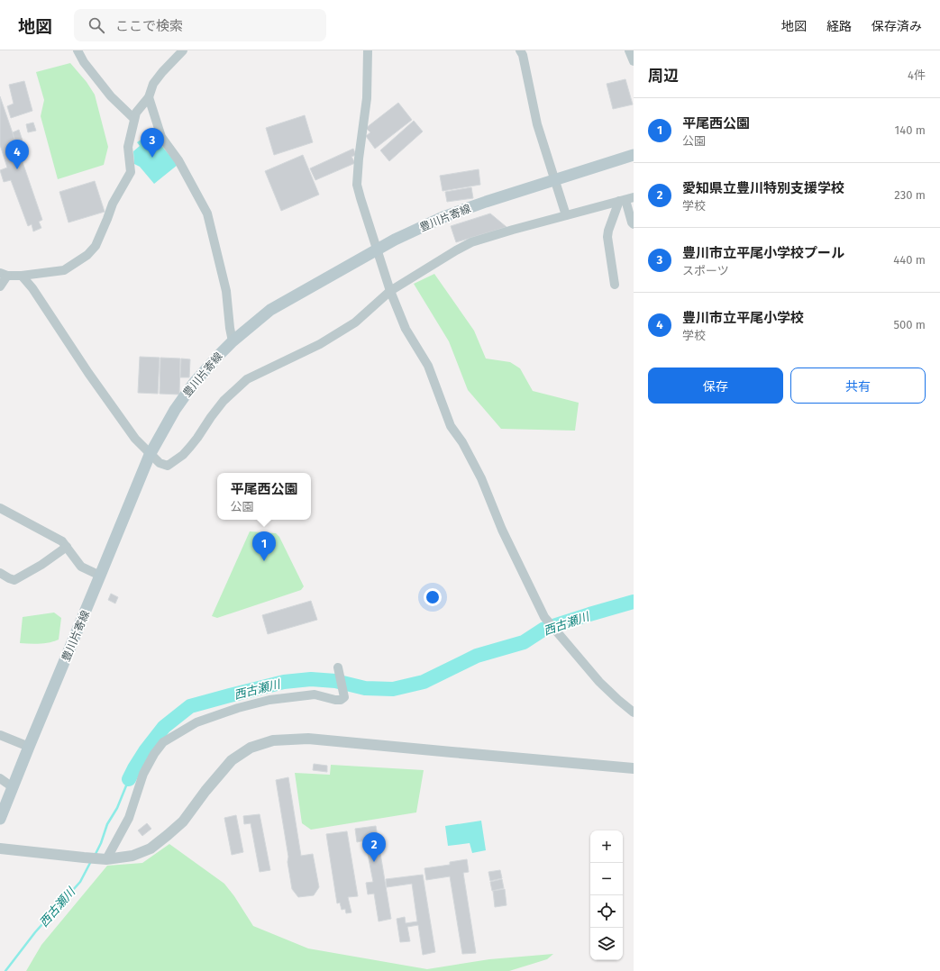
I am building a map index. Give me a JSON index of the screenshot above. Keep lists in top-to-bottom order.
{
  "streets": {
    "main road": ["豊川片寄線"]
  },
  "water": ["西古瀬川"],
  "page": {
    "header": "地図",
    "search": "ここで検索",
    "nav": ["地図", "経路", "保存済み"],
    "heading": ["周辺", "4件"],
    "list": [
      {
        "mark": "1",
        "name": "平尾西公園",
        "note": "公園",
        "value": "140 m"
      },
      {
        "mark": "2",
        "name": "愛知県立豊川特別支援学校",
        "note": "学校",
        "value": "230 m"
      },
      {
        "mark": "3",
        "name": "豊川市立平尾小学校プール",
        "note": "スポーツ",
        "value": "440 m"
      },
      {
        "mark": "4",
        "name": "豊川市立平尾小学校",
        "note": "学校",
        "value": "500 m"
      }
    ],
    "pins": [
      "3",
      "4",
      "1",
      "2"
    ],
    "buttons": ["保存", "共有"],
    "popup": ["平尾西公園", "公園"],
    "map_buttons": ["+", "−"]
  }
}
